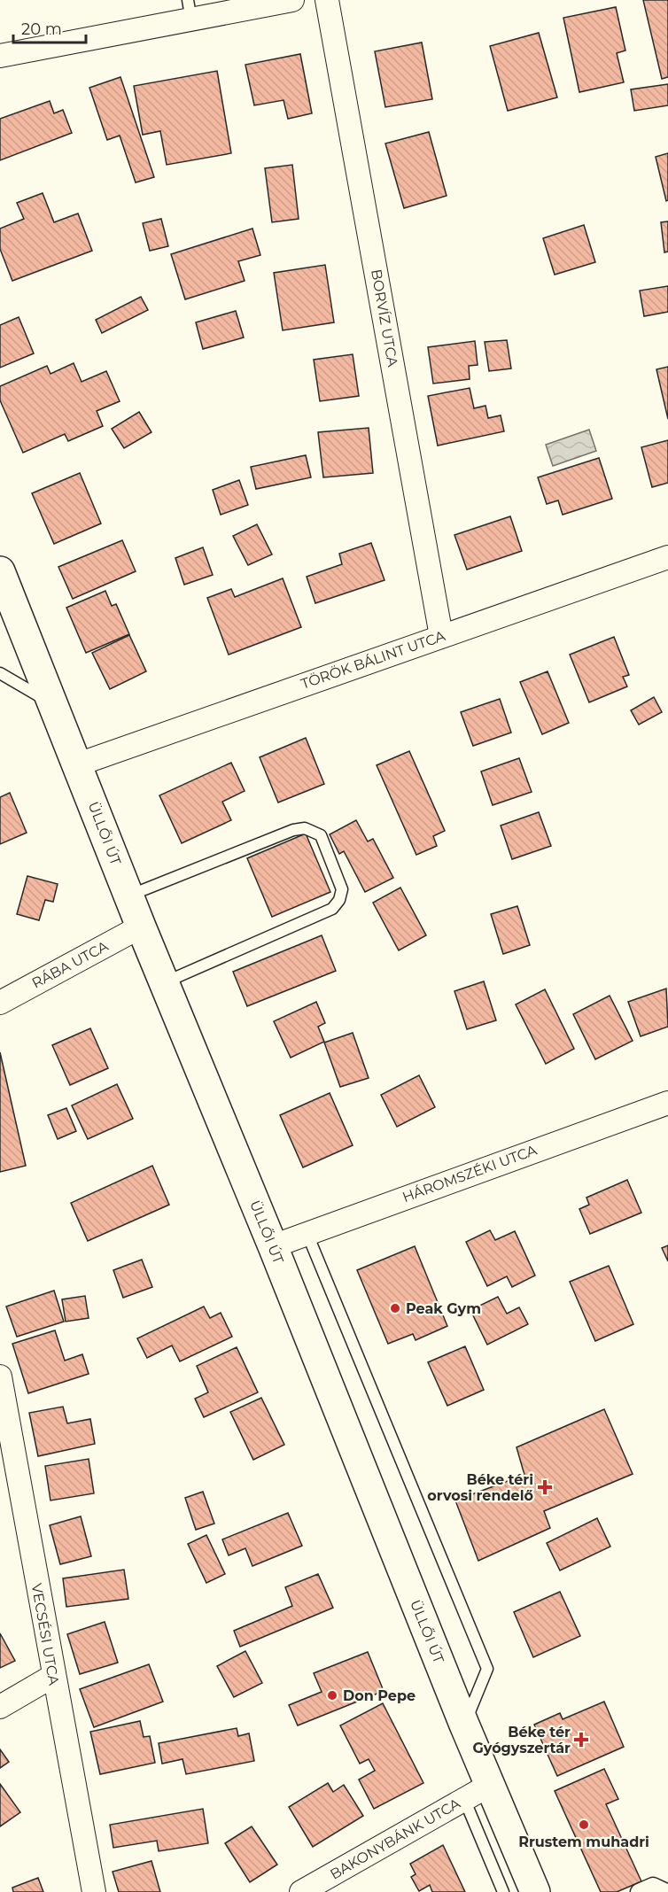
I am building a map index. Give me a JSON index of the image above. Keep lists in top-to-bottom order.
{
  "streets": {
    "main road": ["ÜLLŐI ÚT"],
    "street": [
      "BORVÍZ UTCA",
      "TÖRÖK BÁLINT UTCA",
      "RÁBA UTCA",
      "HÁROMSZÉKI UTCA",
      "VECSÉSI UTCA",
      "BAKONYBÁNK UTCA"
    ]
  },
  "crossings": [
    ["BORVÍZ UTCA", "TÖRÖK BÁLINT UTCA"],
    ["TÖRÖK BÁLINT UTCA", "ÜLLŐI ÚT"],
    ["ÜLLŐI ÚT", "RÁBA UTCA"],
    ["ÜLLŐI ÚT", "HÁROMSZÉKI UTCA"],
    ["ÜLLŐI ÚT", "BAKONYBÁNK UTCA"]
  ],
  "places": {
    "other": ["Peak Gym", "Don Pepe", "Rrustem muhadri"],
    "health": ["Béke téri orvosi rendelő", "Béke tér Gyógyszertár"]
  },
  "scale_bar": "20 m"
}
